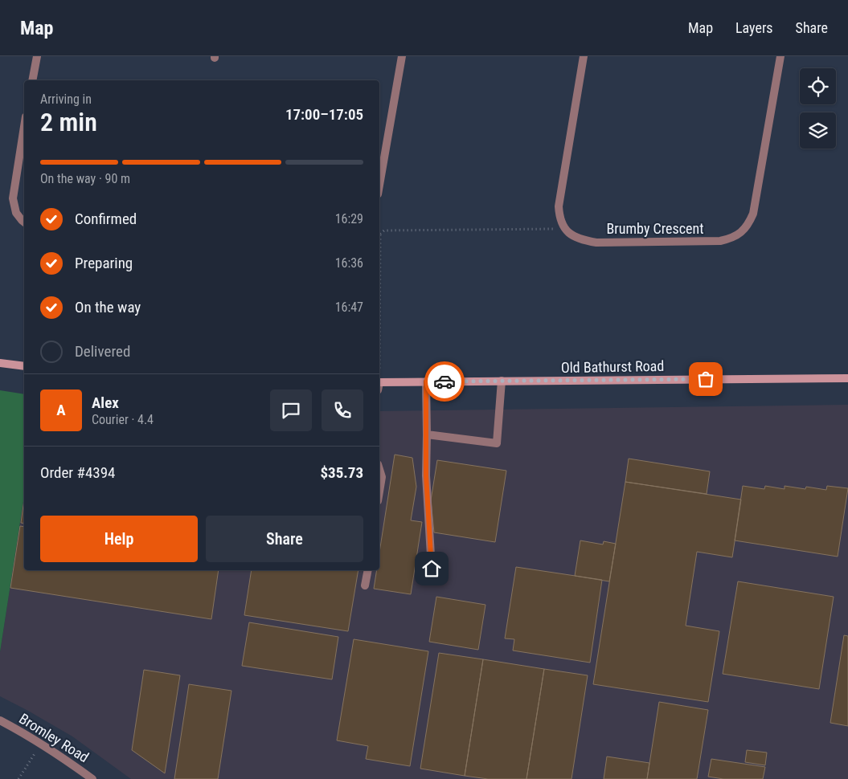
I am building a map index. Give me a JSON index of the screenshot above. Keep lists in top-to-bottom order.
{
  "streets": {
    "main road": ["Old Bathurst Road"],
    "street": ["Brumby Crescent", "Bromley Road"]
  },
  "page": {
    "header": "Map",
    "nav": ["Map", "Layers", "Share"],
    "heading": ["2 min", "Arriving in", "17:00–17:05"],
    "panel": [
      "Alex",
      "Courier · 4.4",
      "Order #4394",
      "$35.73"
    ],
    "bar": "On the way · 90 m",
    "list": [
      ["Confirmed", "16:29"],
      ["Preparing", "16:36"],
      ["On the way", "16:47"],
      "Delivered"
    ],
    "round": "A",
    "buttons": ["Help", "Share"]
  }
}
